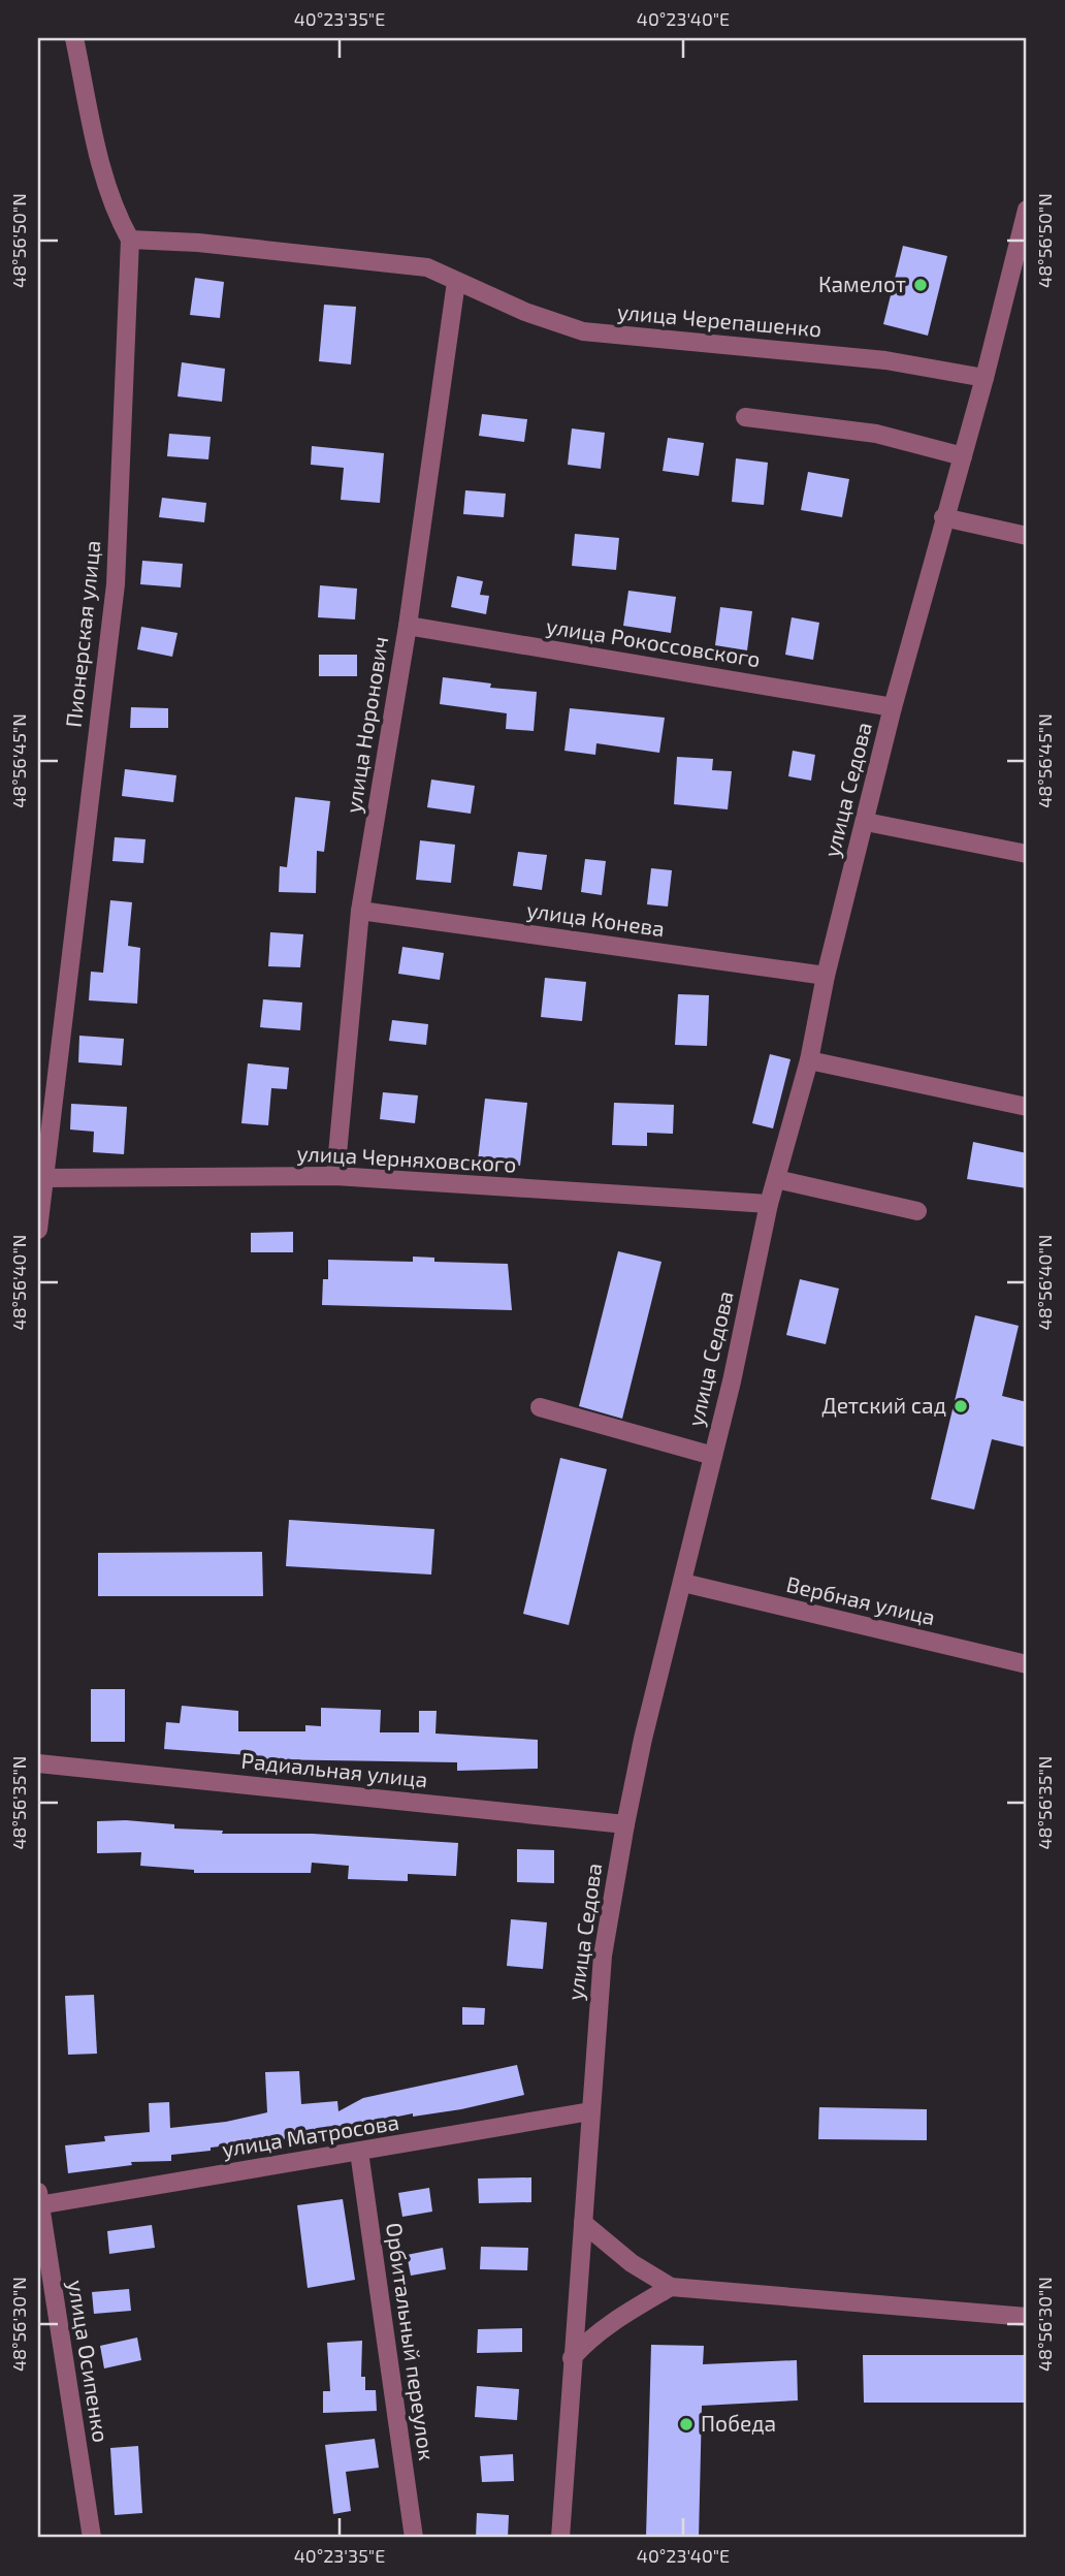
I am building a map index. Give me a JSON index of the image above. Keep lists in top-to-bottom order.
{
  "streets": {
    "street": [
      "улица Черепашенко",
      "Пионерская улица",
      "улица Рокоссовского",
      "улица Норонович",
      "улица Седова",
      "улица Конева",
      "улица Черняховского",
      "Вербная улица",
      "Радиальная улица",
      "улица Матросова",
      "Орбитальный переулок",
      "улица Осипенко"
    ]
  },
  "crossings": [
    ["улица Черепашенко", "Пионерская улица"],
    ["улица Черепашенко", "улица Норонович"],
    ["улица Черепашенко", "улица Седова"],
    ["Пионерская улица", "улица Черняховского"],
    ["улица Рокоссовского", "улица Норонович"],
    ["улица Рокоссовского", "улица Седова"],
    ["улица Норонович", "улица Конева"],
    ["улица Норонович", "улица Черняховского"],
    ["улица Седова", "улица Конева"],
    ["улица Седова", "улица Черняховского"],
    ["улица Седова", "Вербная улица"],
    ["улица Седова", "Радиальная улица"],
    ["улица Седова", "улица Матросова"],
    ["улица Матросова", "Орбитальный переулок"],
    ["улица Матросова", "улица Осипенко"]
  ],
  "places": ["Камелот", "Детский сад", "Победа"],
  "coordinates": [
    "40°23'35\"E",
    "40°23'40\"E",
    "48°56'50\"N",
    "48°56'45\"N",
    "48°56'40\"N",
    "48°56'35\"N",
    "48°56'30\"N"
  ]
}
